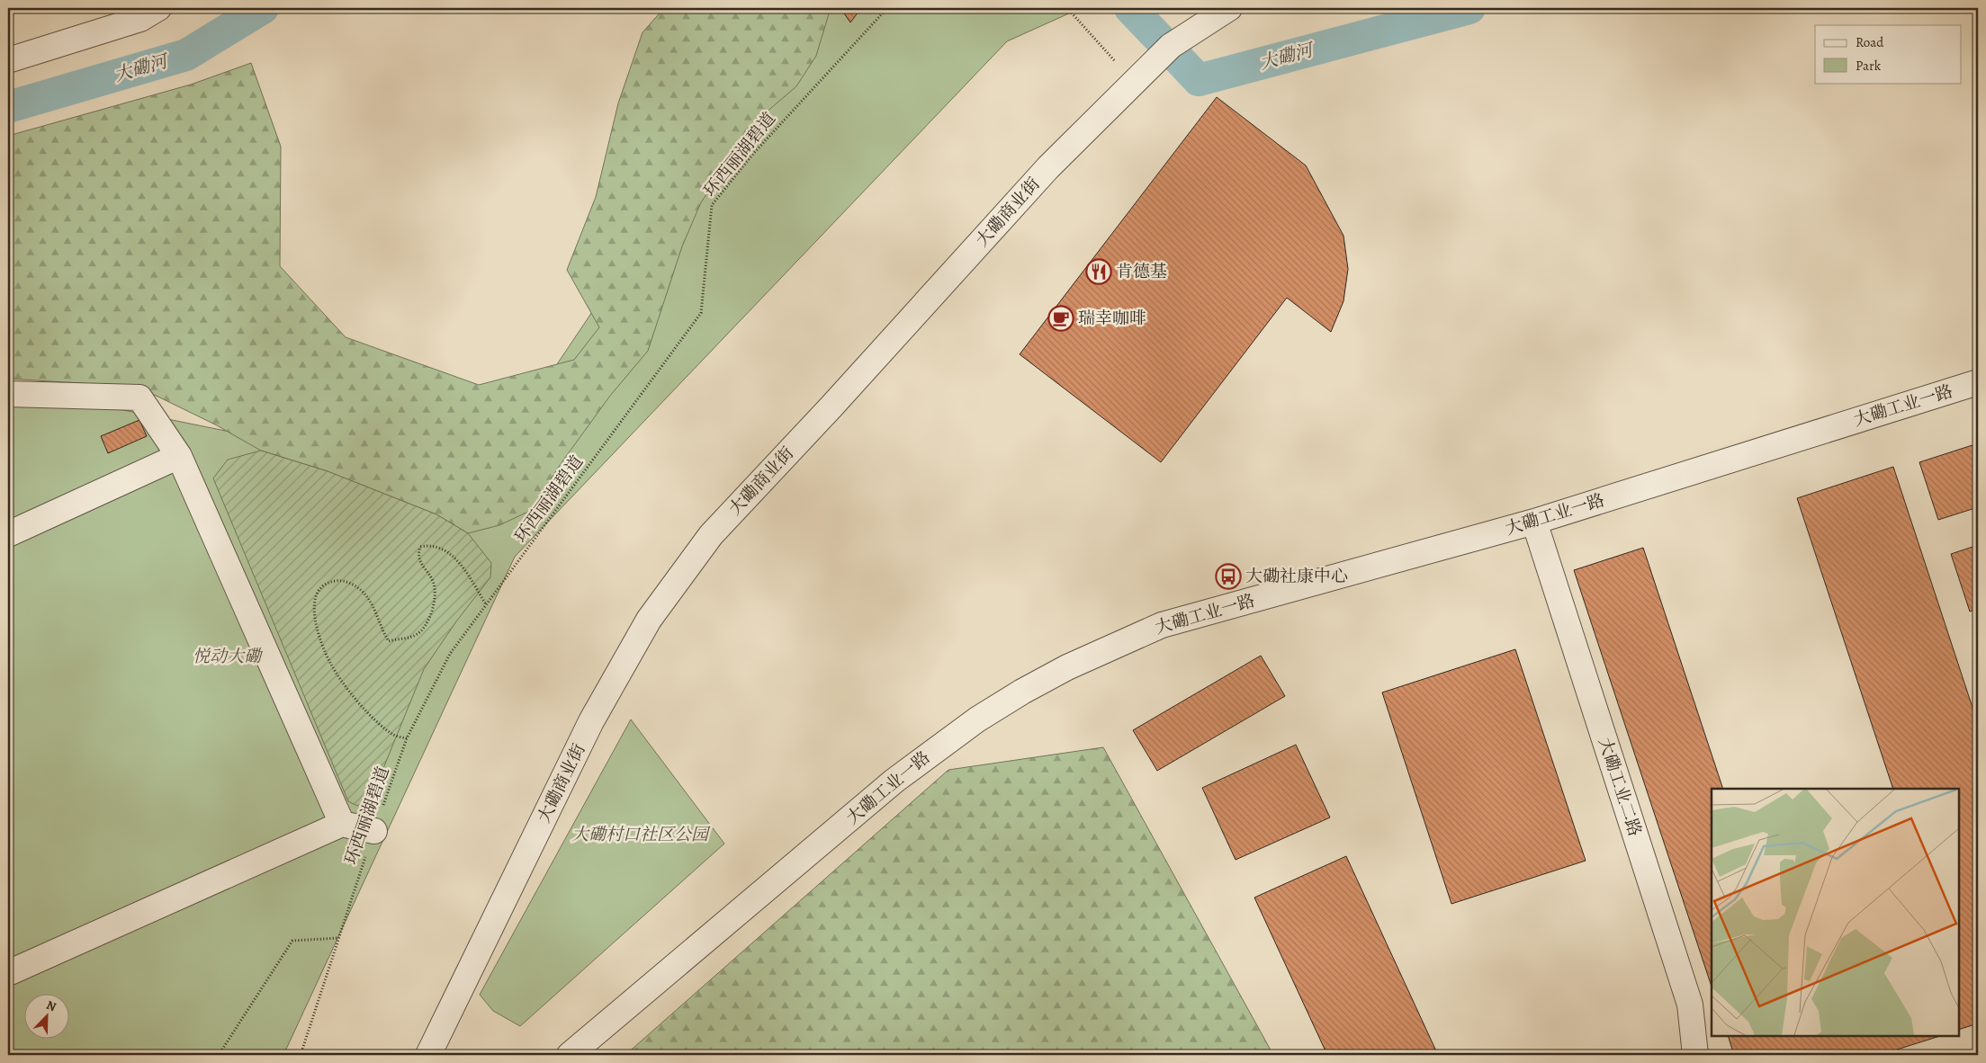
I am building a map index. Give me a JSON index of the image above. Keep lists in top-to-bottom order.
{
  "streets": {
    "street": ["大磡商业街", "大磡工业一路", "大磡工业二路"],
    "path": ["环西丽湖碧道"]
  },
  "crossings": [
    ["大磡工业一路", "大磡工业二路"]
  ],
  "water": ["大磡河"],
  "parks": ["悦动大磡", "大磡村口社区公园"],
  "places": {
    "restaurant": ["肯德基"],
    "cafe": ["瑞幸咖啡"],
    "bus stop": ["大磡社康中心"]
  },
  "legend": ["Road", "Park"],
  "north": "top right"
}
